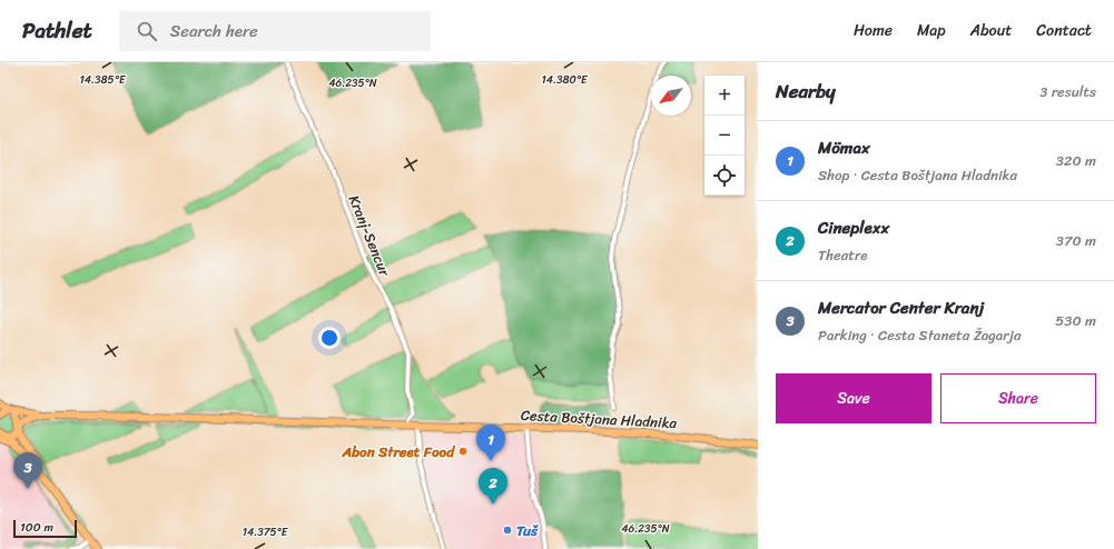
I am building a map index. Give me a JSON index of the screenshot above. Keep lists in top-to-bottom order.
{
  "streets": {
    "main road": ["Cesta Boštjana Hladnika"],
    "street": ["Kranj-Sencur"]
  },
  "places": ["Abon Street Food", "Tuš"],
  "scale_bar": "100 m",
  "north": "bottom left",
  "page": {
    "header": "Pathlet",
    "search": "Search here",
    "nav": [
      "Home",
      "Map",
      "About",
      "Contact"
    ],
    "heading": ["Nearby", "3 results"],
    "map_buttons": ["+", "−"],
    "list": [
      {
        "mark": "1",
        "name": "Mömax",
        "note": "Shop · Cesta Boštjana Hladnika",
        "value": "320 m"
      },
      {
        "mark": "2",
        "name": "Cineplexx",
        "note": "Theatre",
        "value": "370 m"
      },
      {
        "mark": "3",
        "name": "Mercator Center Kranj",
        "note": "Parking · Cesta Staneta Žagarja",
        "value": "530 m"
      }
    ],
    "buttons": ["Save", "Share"],
    "pins": ["1", "3", "2"],
    "scale": "100 m"
  },
  "coordinates": [
    "14.385°E",
    "14.380°E",
    "46.235°N",
    "14.375°E"
  ]
}
